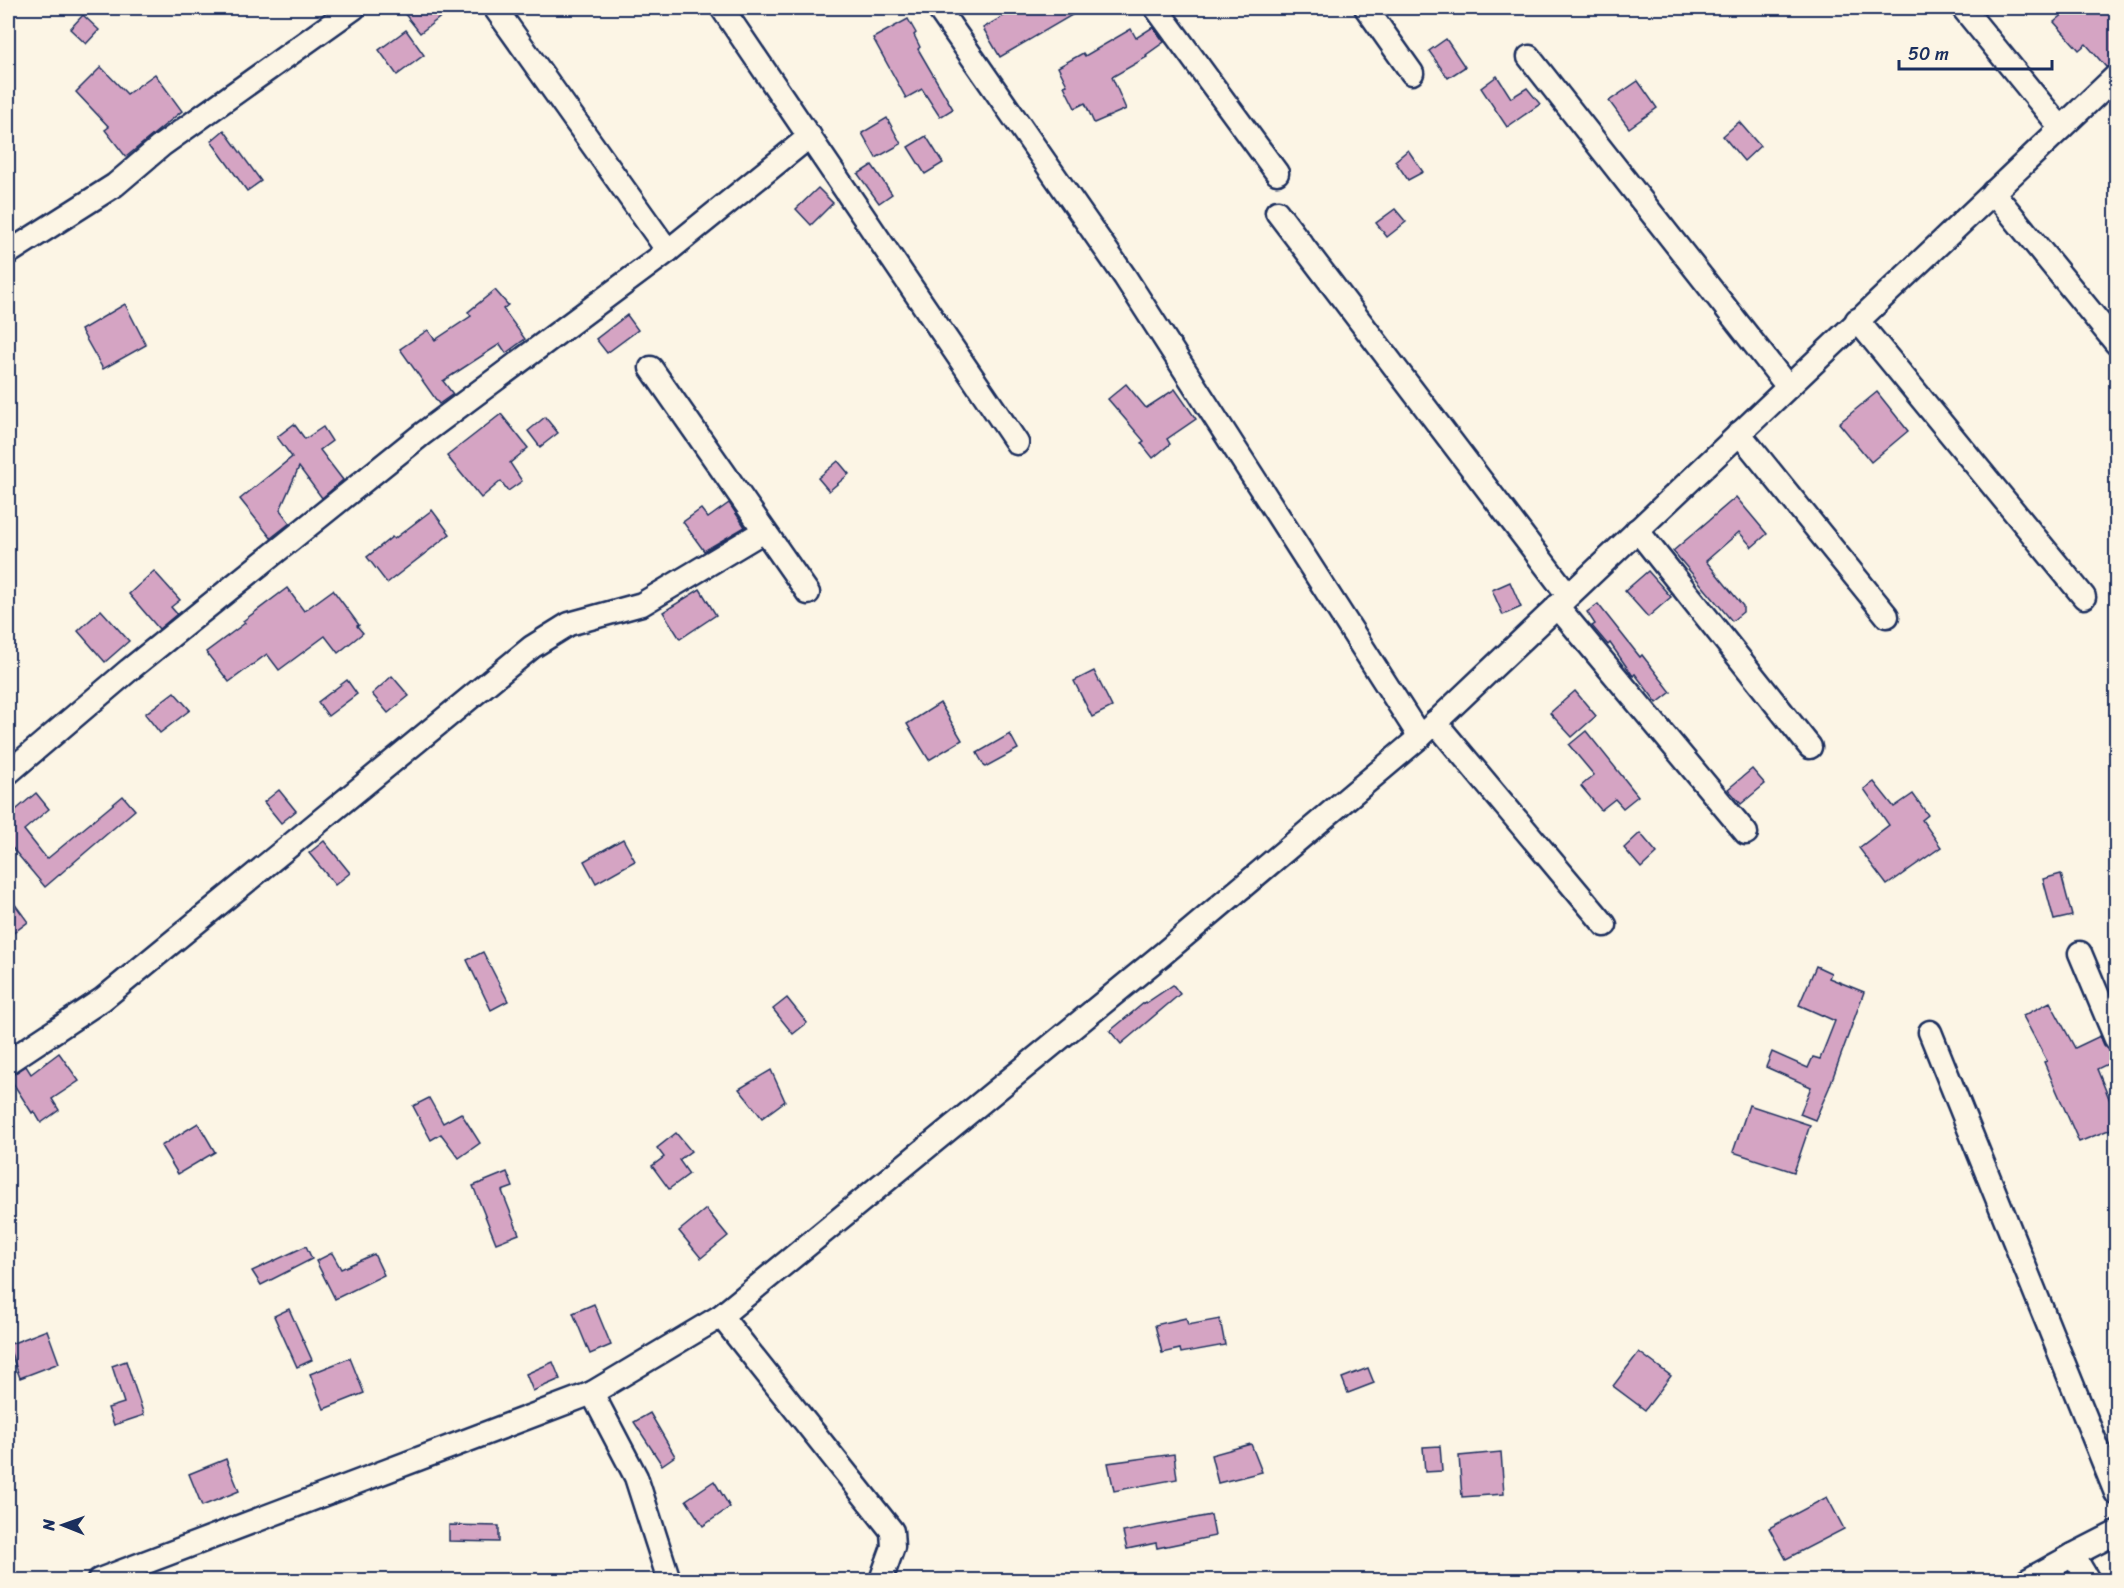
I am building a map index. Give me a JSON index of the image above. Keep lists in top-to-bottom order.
{
  "scale_bar": "50 m",
  "north": "left"
}
